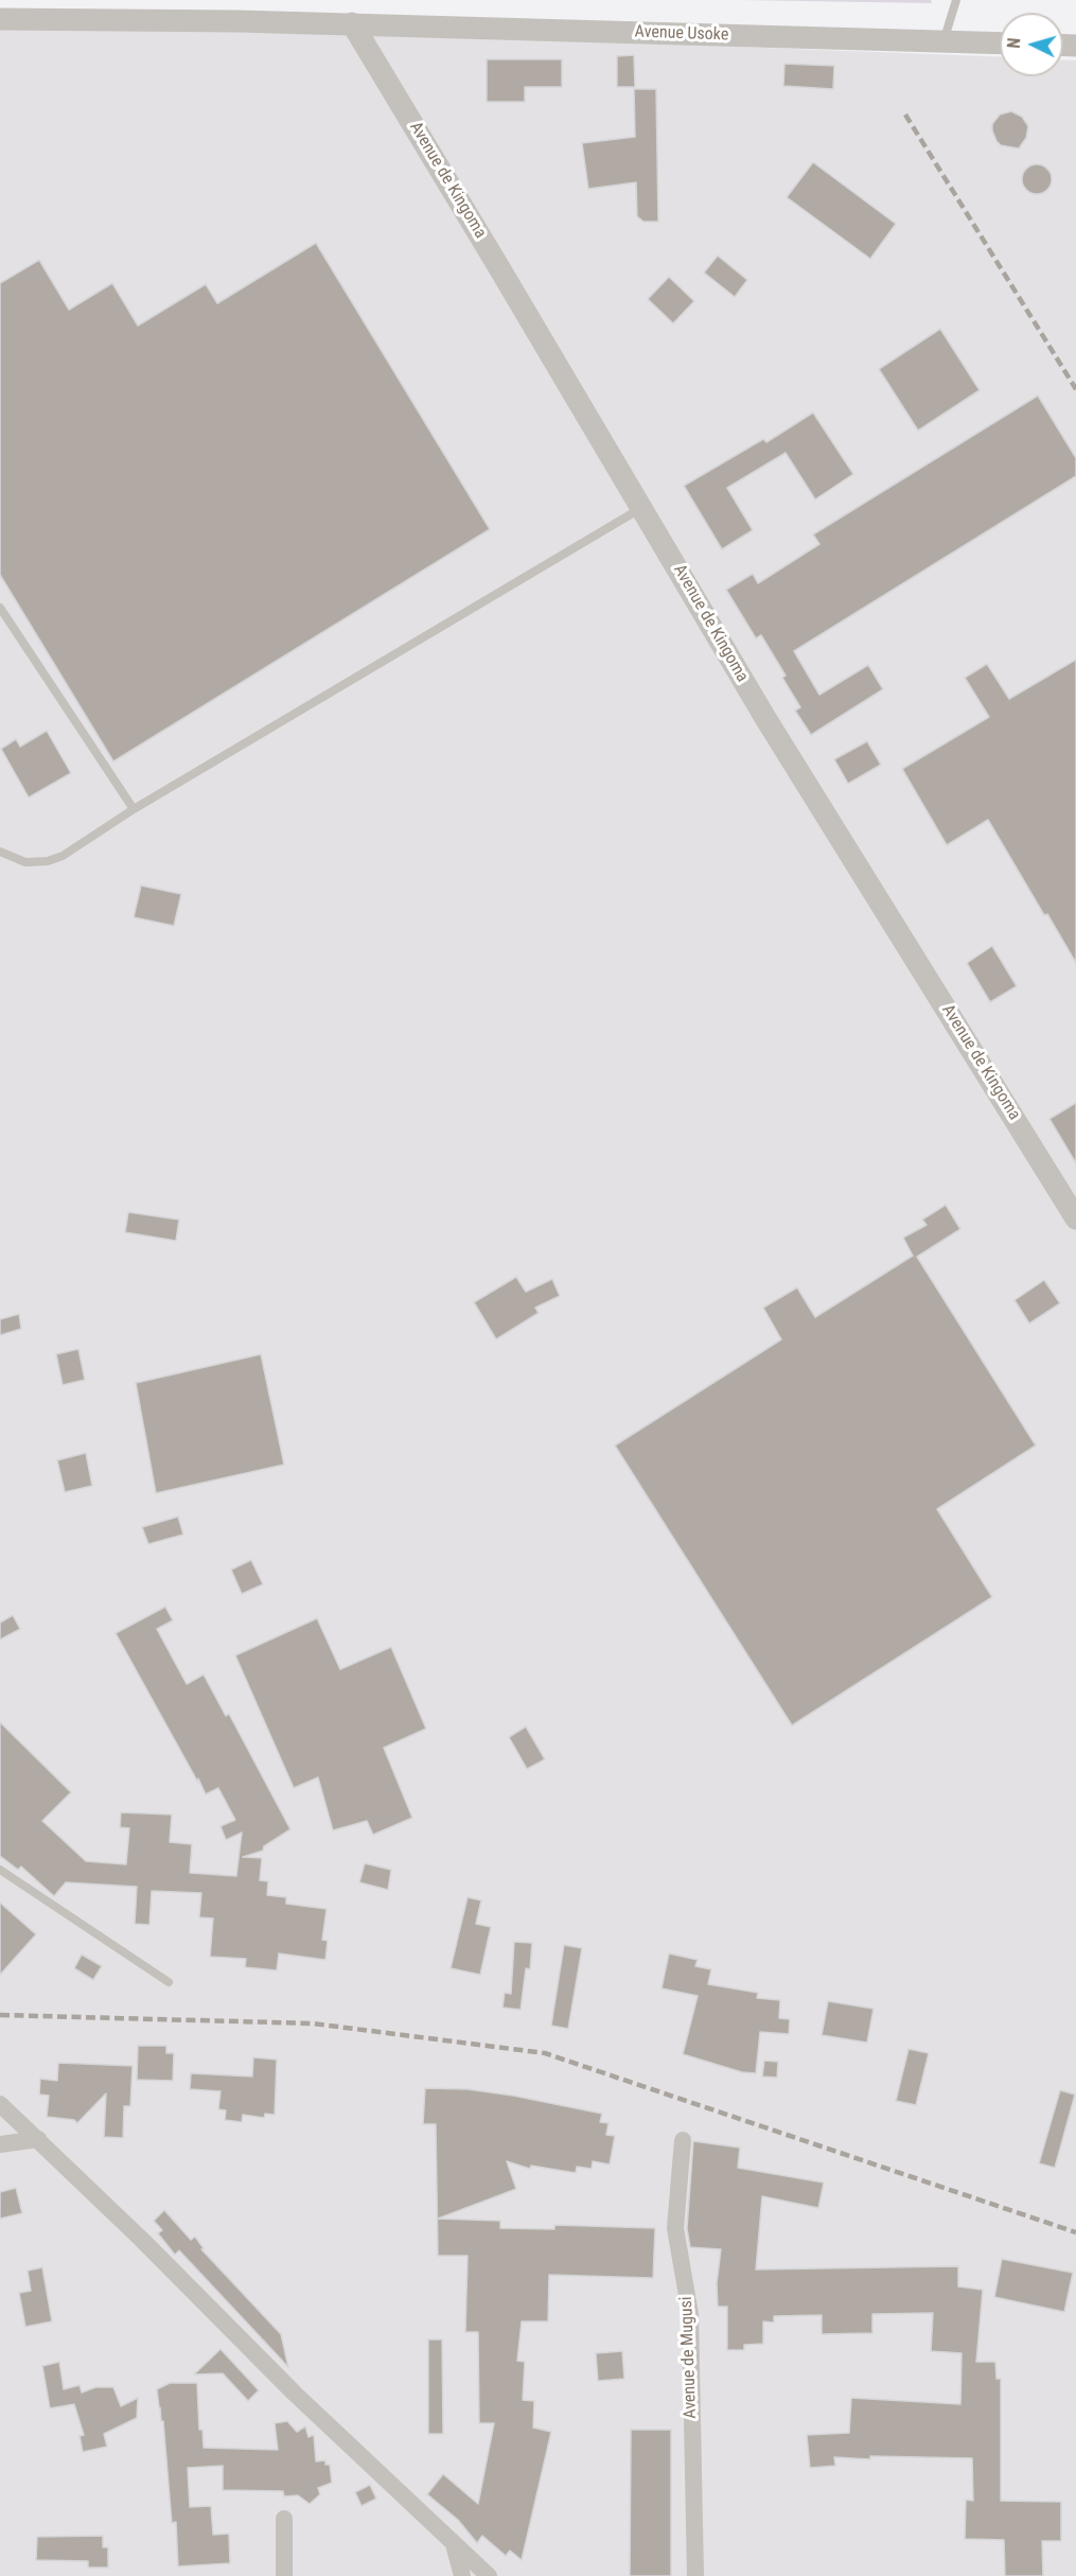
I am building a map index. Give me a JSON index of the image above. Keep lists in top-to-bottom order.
{
  "streets": {
    "street": ["Avenue Usoke", "Avenue de Kingoma", "Avenue de Mugusi"]
  },
  "crossings": [
    ["Avenue Usoke", "Avenue de Kingoma"]
  ],
  "north": "left"
}
